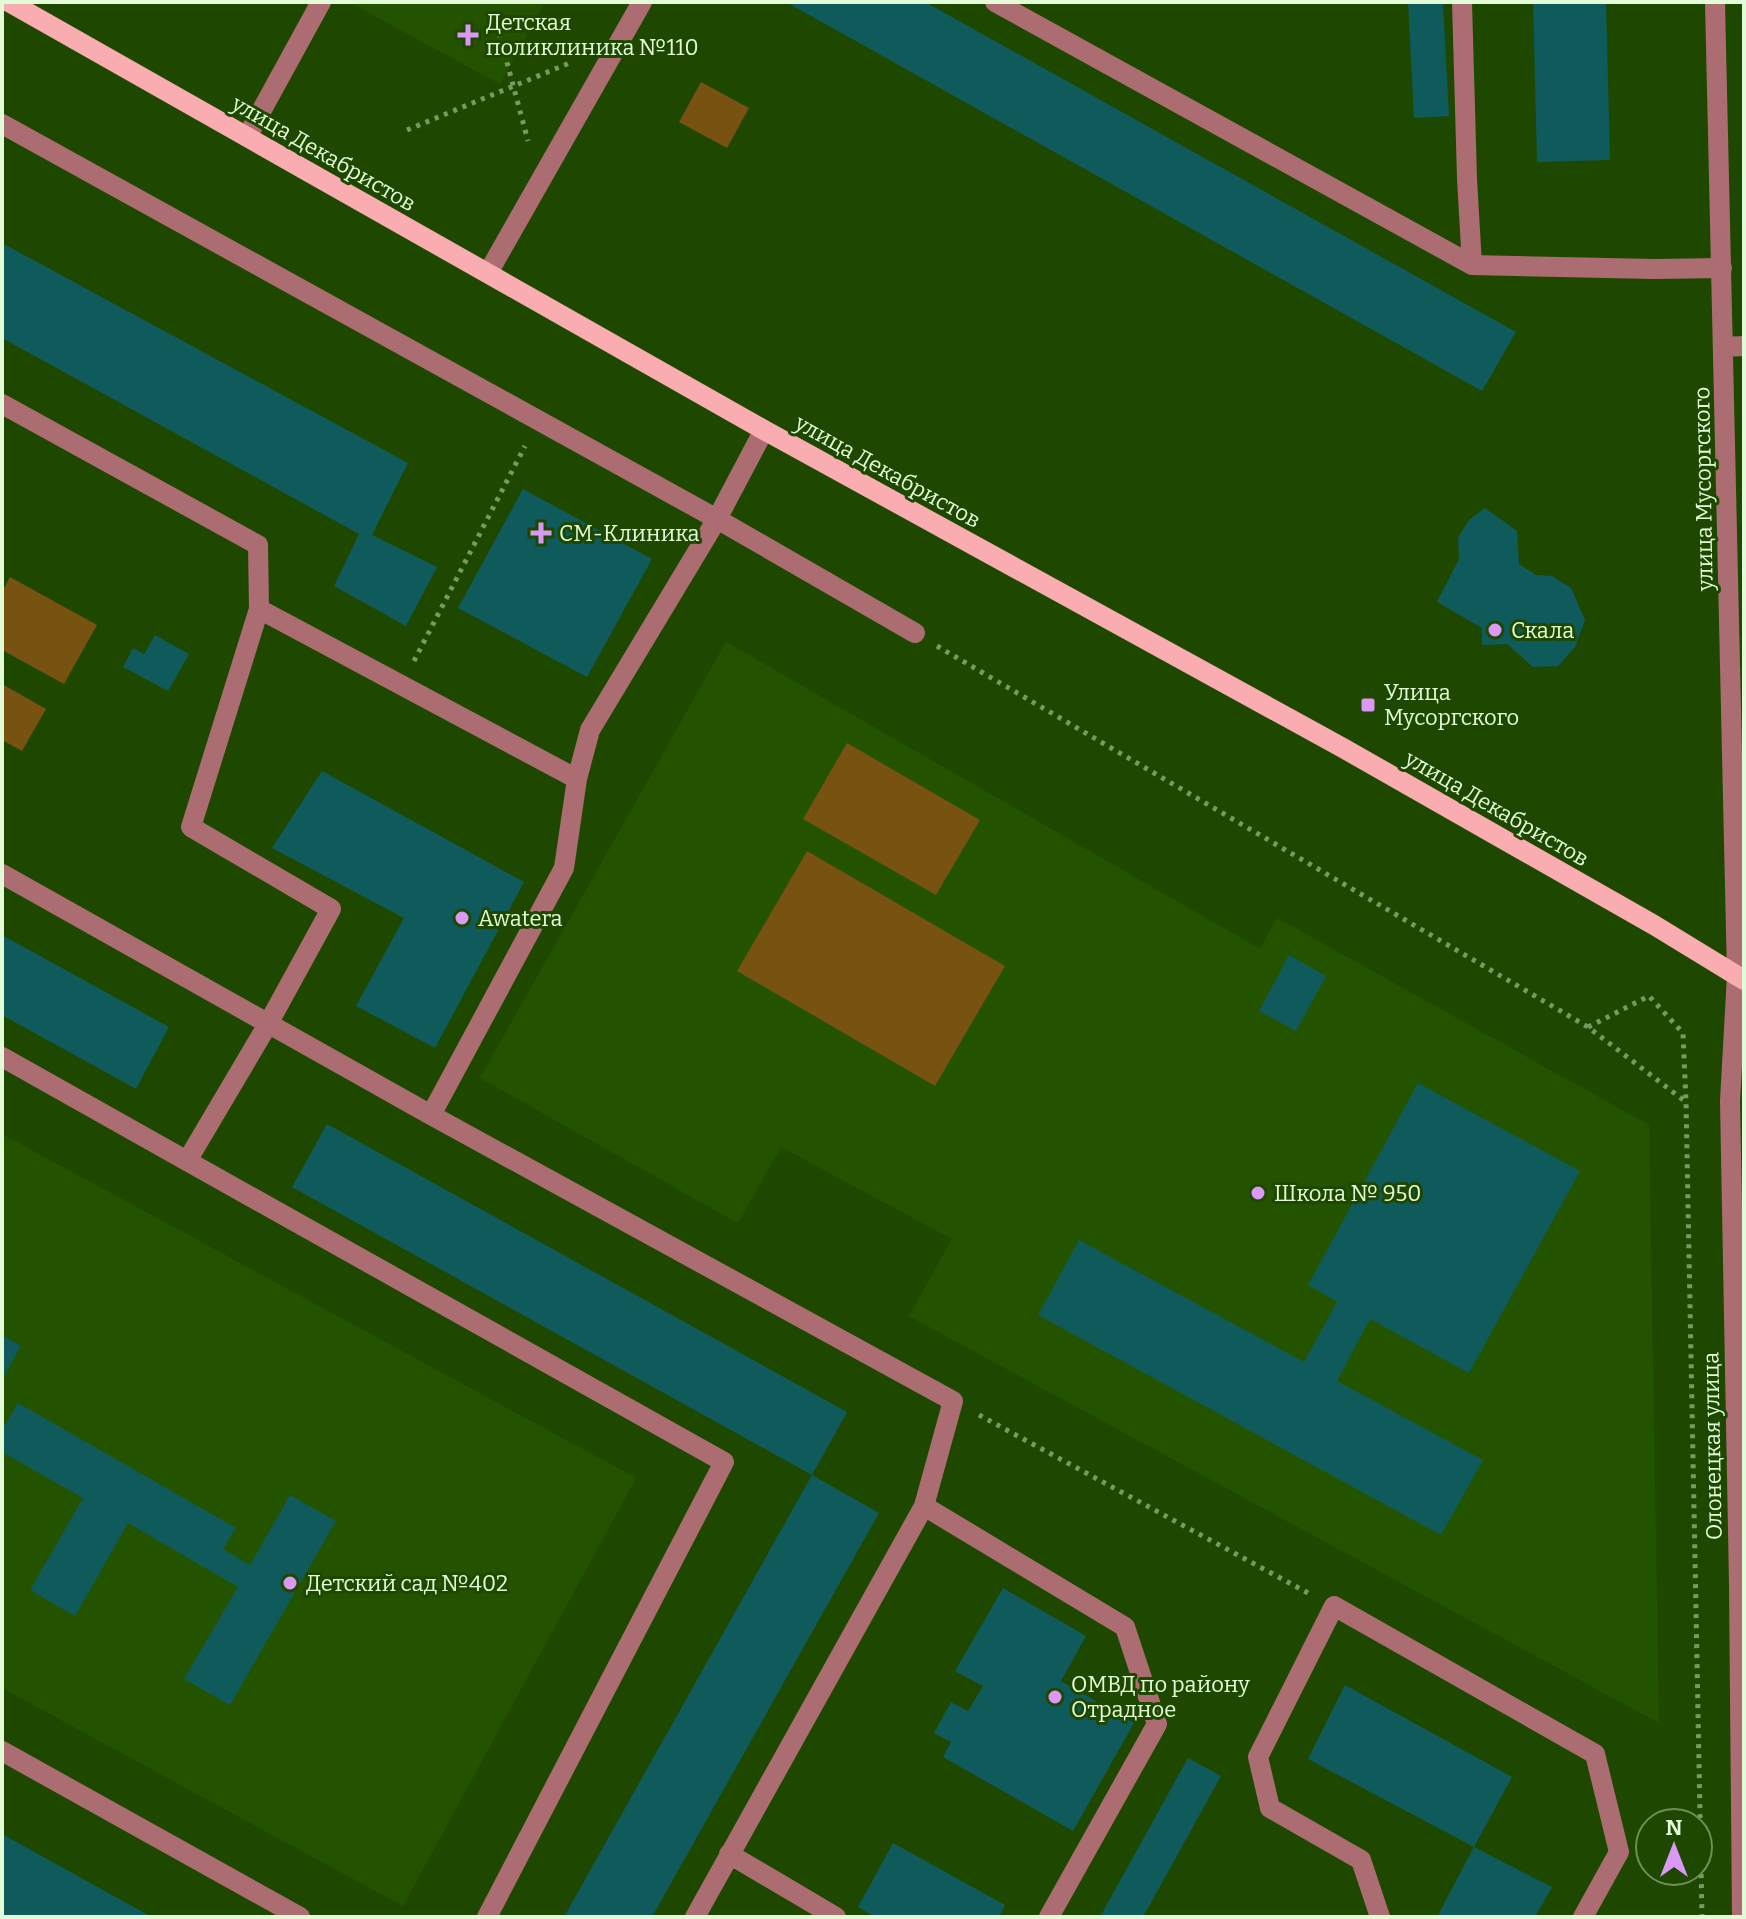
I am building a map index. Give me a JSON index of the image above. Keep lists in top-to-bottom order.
{
  "streets": {
    "main road": ["улица Декабристов"],
    "street": ["улица Мусоргского", "Олонецкая улица"]
  },
  "crossings": [
    ["улица Декабристов", "улица Мусоргского"],
    ["улица Декабристов", "Олонецкая улица"],
    ["улица Мусоргского", "Олонецкая улица"]
  ],
  "places": {
    "health": ["Детская поликлиника №110", "СМ-Клиника"],
    "other": [
      "Скала",
      "Awatera",
      "Школа № 950",
      "Детский сад №402",
      "ОМВД по району Отрадное"
    ],
    "transit": ["Улица Мусоргского"]
  },
  "north": "top"
}
